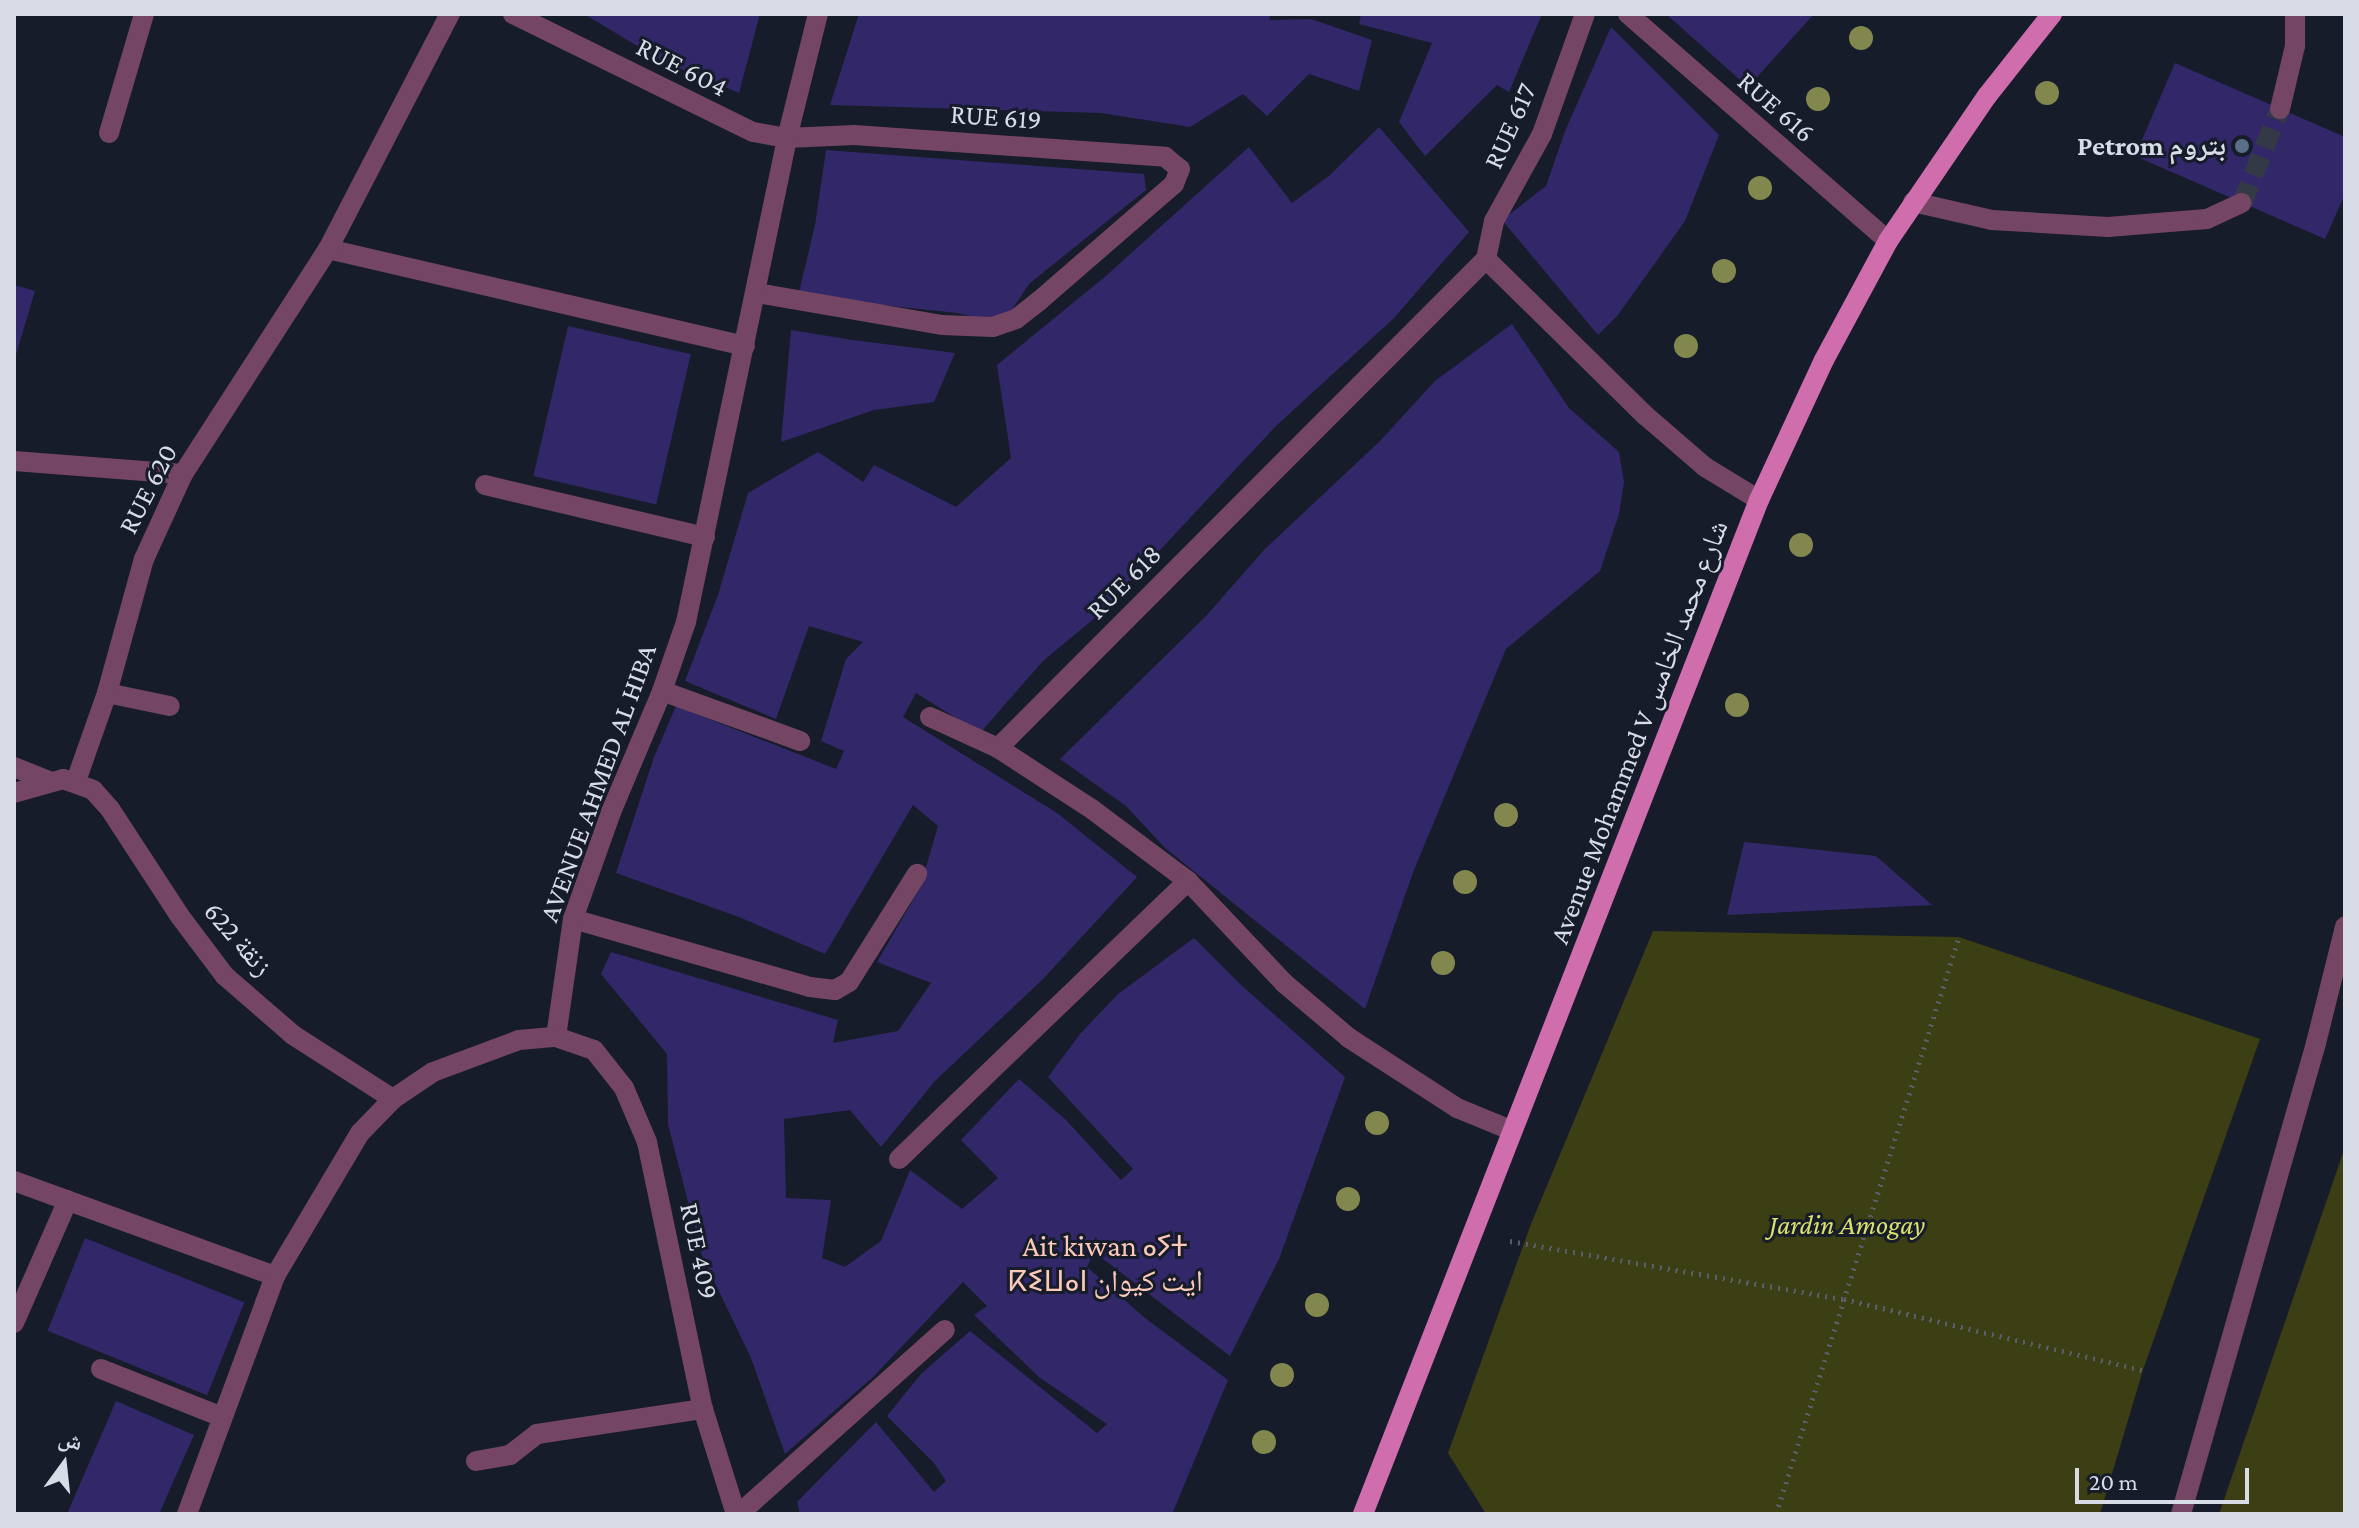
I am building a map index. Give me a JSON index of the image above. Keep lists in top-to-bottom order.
{
  "streets": {
    "main road": ["Avenue Mohammed V شارع محمد الخامس"],
    "street": [
      "RUE 604",
      "RUE 616",
      "RUE 619",
      "RUE 617",
      "RUE 620",
      "RUE 618",
      "AVENUE AHMED AL HIBA",
      "زنقة 622",
      "RUE 409"
    ]
  },
  "crossings": [
    ["RUE 604", "RUE 619"],
    ["RUE 604", "AVENUE AHMED AL HIBA"],
    ["RUE 616", "Avenue Mohammed V شارع محمد الخامس"],
    ["RUE 619", "AVENUE AHMED AL HIBA"],
    ["RUE 617", "RUE 618"],
    ["RUE 620", "زنقة 622"],
    ["AVENUE AHMED AL HIBA", "RUE 409"]
  ],
  "districts": ["Ait kiwan ⴰⵢⵜ ⴽⵉⵡⴰⵏ ايت كيوان"],
  "parks": ["Jardin Amogay"],
  "places": ["Petrom بتروم"],
  "scale_bar": "20 m",
  "north": "top"
}
